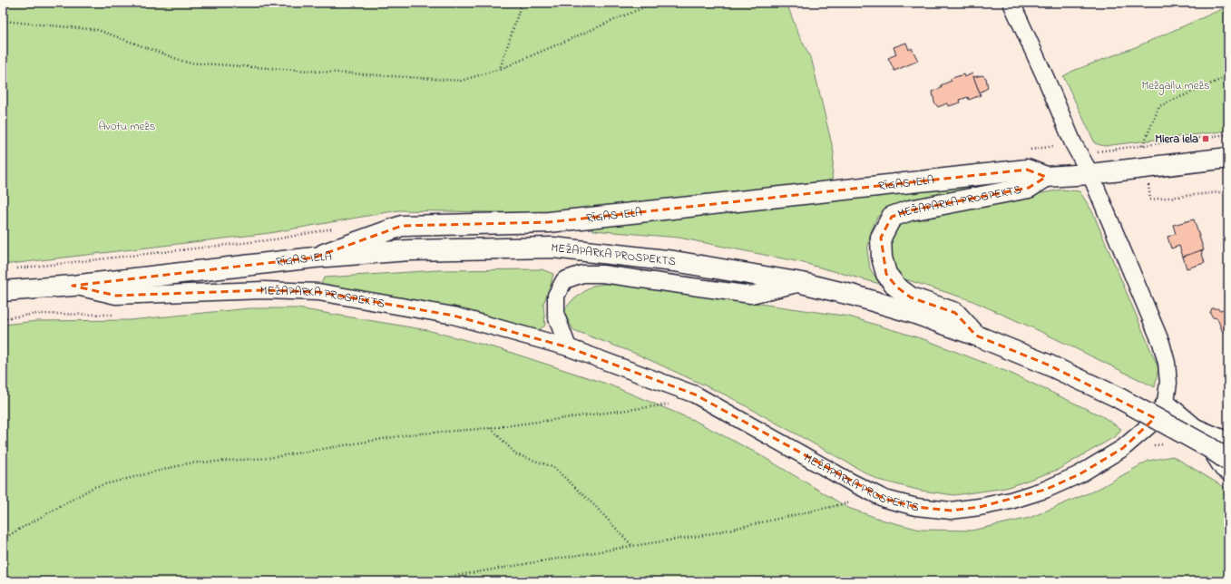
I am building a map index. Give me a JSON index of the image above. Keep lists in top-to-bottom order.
{
  "streets": {
    "main road": ["RĪGAS IELA", "MEŽAPARKA PROSPEKTS"]
  },
  "crossings": [
    ["RĪGAS IELA", "MEŽAPARKA PROSPEKTS"]
  ],
  "parks": ["Mežgaiļu mežs", "Avotu mežs"],
  "places": {
    "transit": ["Miera iela"]
  }
}
